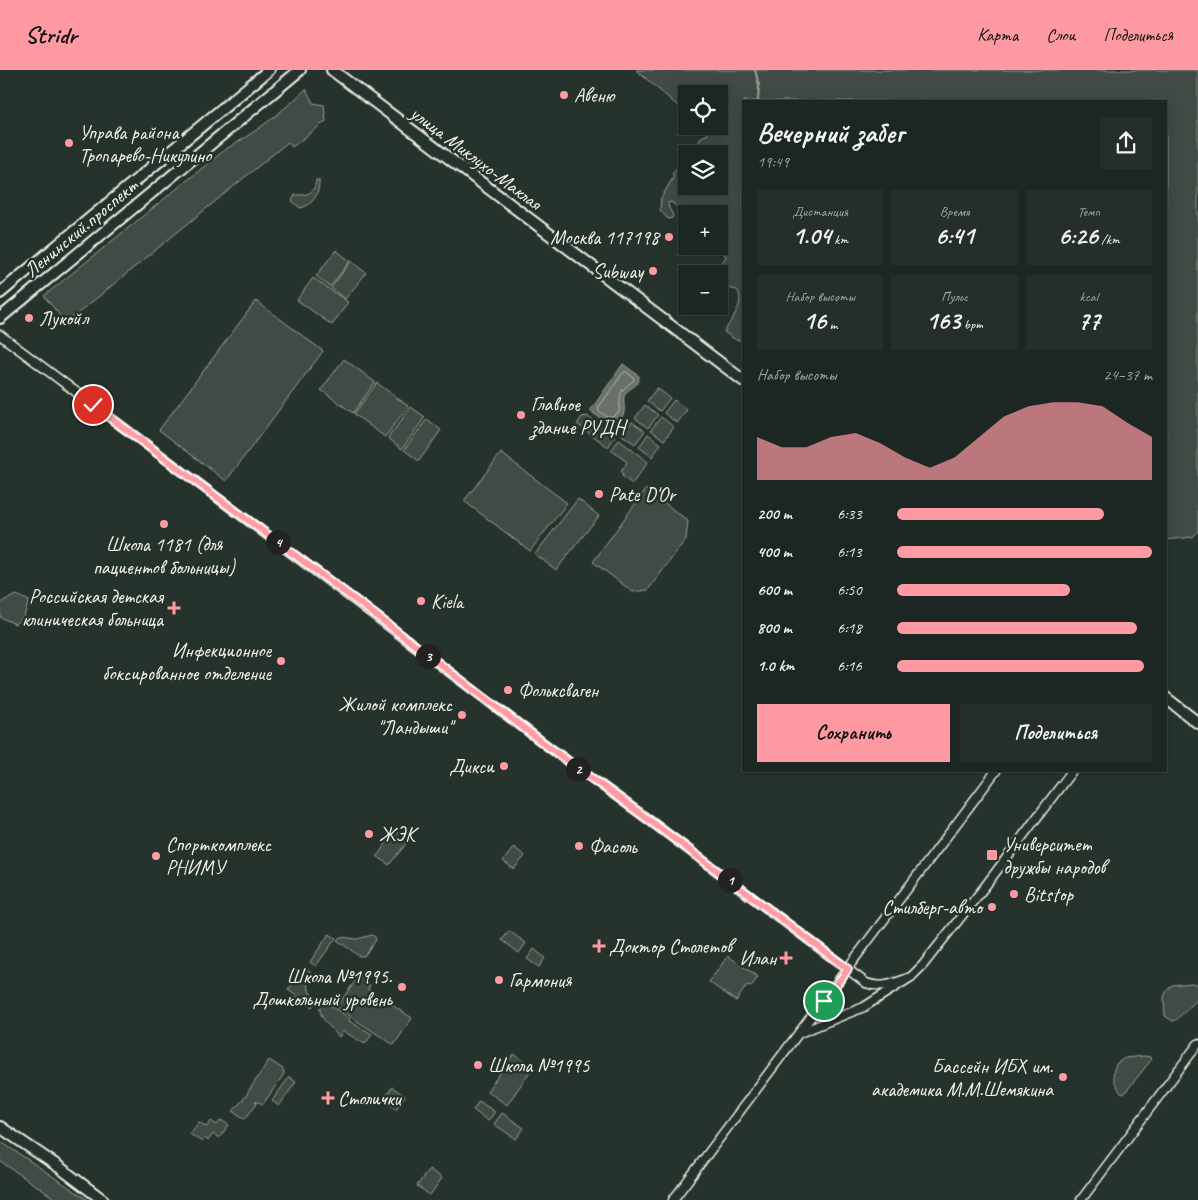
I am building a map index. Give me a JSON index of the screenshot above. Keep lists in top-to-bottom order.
{
  "streets": {
    "main road": ["улица Миклухо-Маклая", "Ленинский проспект"]
  },
  "places": {
    "other": [
      "Авеню",
      "Управа района Тропарево-Никулино",
      "Москва 117198",
      "Subway",
      "Лукойл",
      "Главное здание РУДН",
      "Pate D'Or",
      "Школа 1181 (для пациентов больницы)",
      "Kiela",
      "Инфекционное боксированное отделение",
      "Фольксваген",
      "Жилой комплекс \"Ландыши\"",
      "Дикси",
      "ЖЭК",
      "Фасоль",
      "Спорткомплекс РНИМУ",
      "Bitstop",
      "Стилберг-авто",
      "Гармония",
      "Школа №1995. Дошкольный уровень",
      "Школа №1995",
      "Бассейн ИБХ им. академика М.М.Шемякина"
    ],
    "health": [
      "Российская детская клиническая больница",
      "Доктор Столетов",
      "Илан",
      "Столички"
    ],
    "transit": ["Университет дружбы народов"]
  },
  "page": {
    "header": "Stridr",
    "nav": ["Карта", "Слои", "Поделиться"],
    "map_buttons": ["+", "−"],
    "heading": ["Вечерний забег", "19:49"],
    "stats": [
      ["Дистанция", "1.04 km"],
      ["Время", "6:41"],
      ["Темп", "6:26 /km"],
      ["Набор высоты", "16 m"],
      ["Пульс", "163 bpm"],
      ["kcal", "77"]
    ],
    "chart": ["Набор высоты", "24–37 m"],
    "list": [
      {
        "name": "200 m",
        "note": "6:33"
      },
      {
        "name": "400 m",
        "note": "6:13"
      },
      {
        "name": "600 m",
        "note": "6:50"
      },
      {
        "name": "800 m",
        "note": "6:18"
      },
      {
        "name": "1.0 km",
        "note": "6:16"
      }
    ],
    "pins": [
      "4",
      "3",
      "2",
      "1"
    ],
    "buttons": ["Сохранить", "Поделиться"]
  }
}
